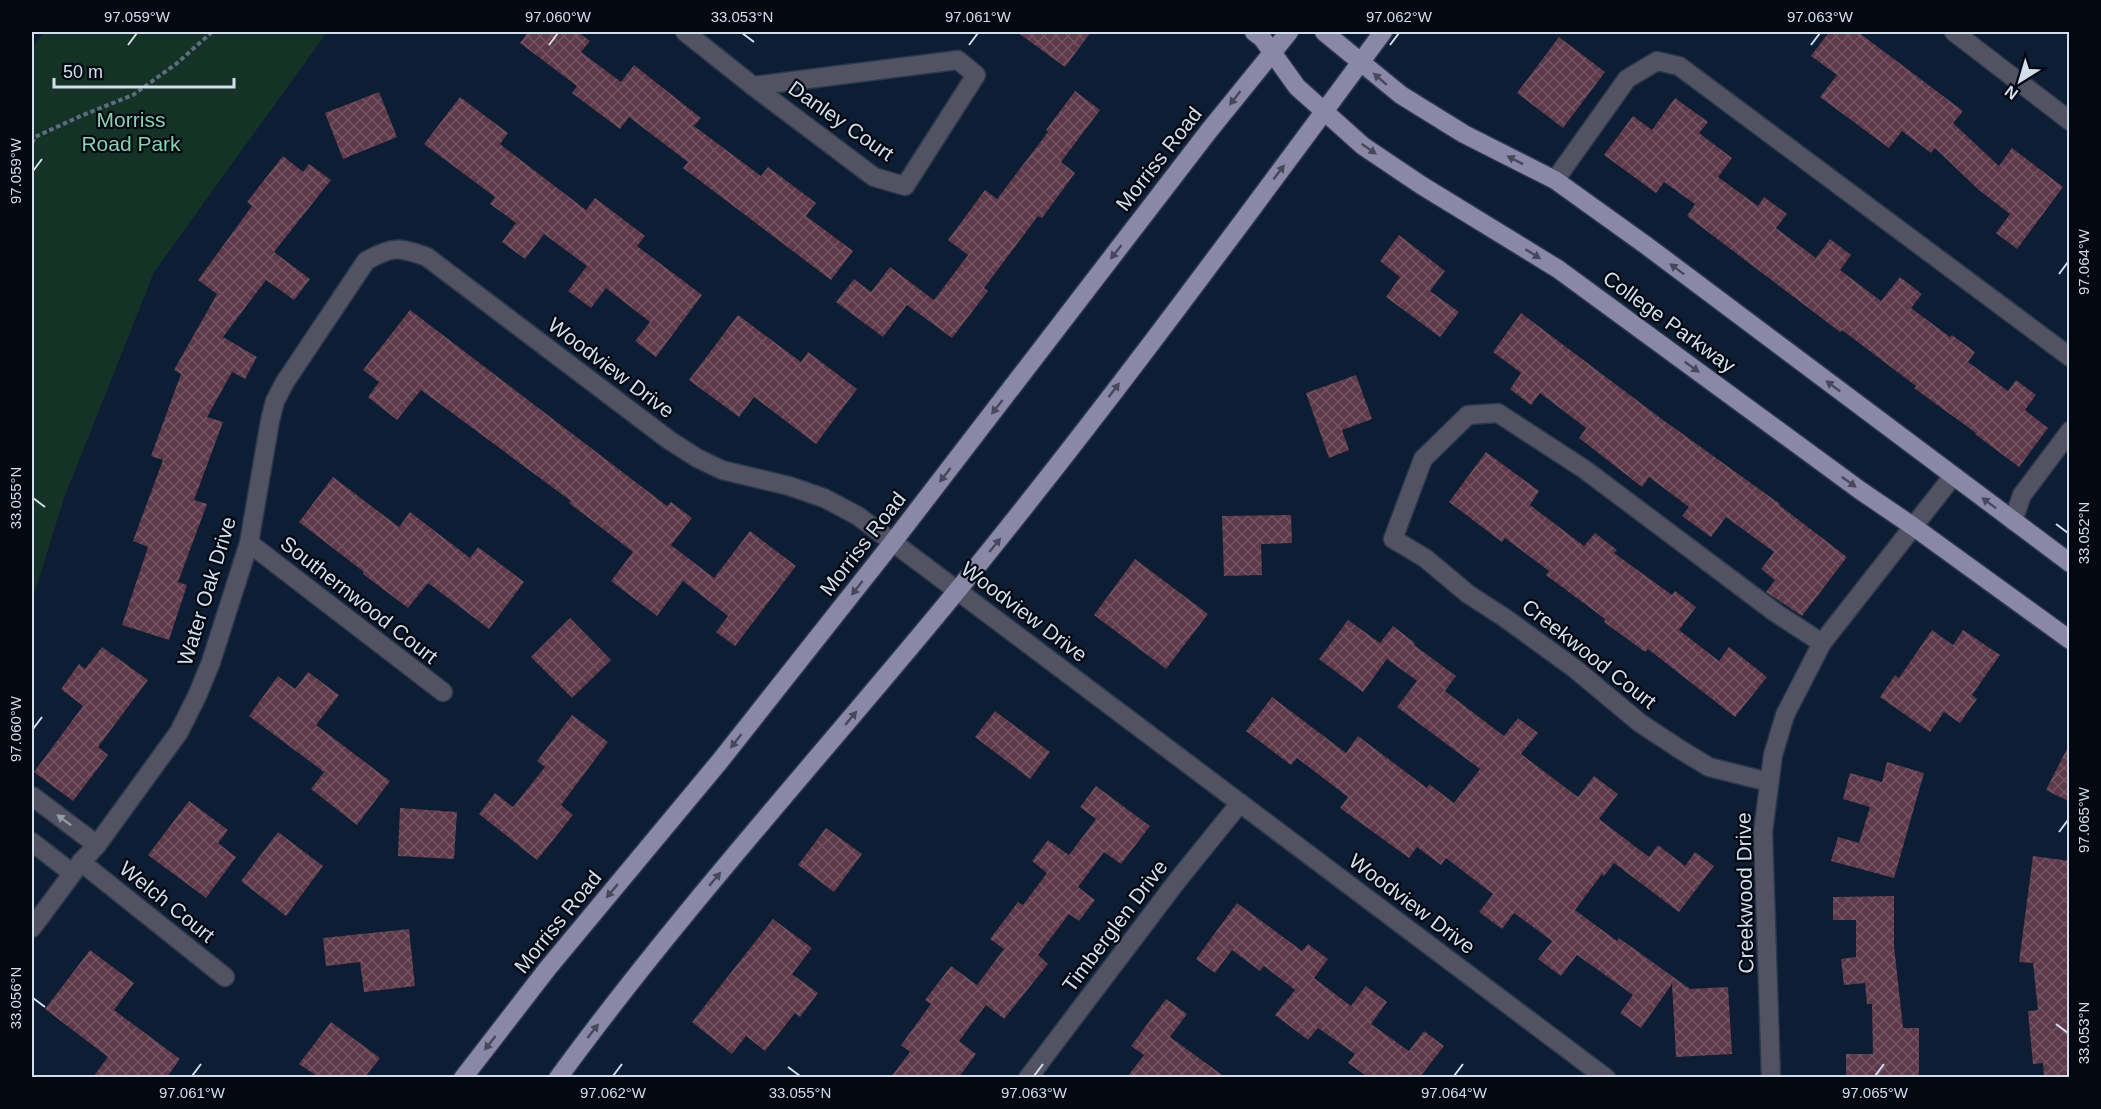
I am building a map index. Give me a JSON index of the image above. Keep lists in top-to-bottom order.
{
  "streets": {
    "main road": ["Morriss Road", "College Parkway"],
    "street": [
      "Danley Court",
      "Woodview Drive",
      "Water Oak Drive",
      "Southernwood Court",
      "Creekwood Court",
      "Creekwood Drive",
      "Welch Court",
      "Timberglen Drive"
    ]
  },
  "crossings": [
    ["Morriss Road", "College Parkway"],
    ["Morriss Road", "Woodview Drive"],
    ["College Parkway", "Creekwood Drive"],
    ["Woodview Drive", "Water Oak Drive"],
    ["Woodview Drive", "Timberglen Drive"],
    ["Water Oak Drive", "Southernwood Court"],
    ["Water Oak Drive", "Welch Court"],
    ["Creekwood Court", "Creekwood Drive"]
  ],
  "parks": ["Morriss Road Park"],
  "scale_bar": "50 m",
  "north": "bottom left",
  "coordinates": [
    "97.059°W",
    "97.060°W",
    "33.053°N",
    "97.061°W",
    "97.062°W",
    "97.063°W",
    "97.064°W",
    "33.055°N",
    "33.052°N",
    "97.065°W",
    "33.056°N"
  ]
}
